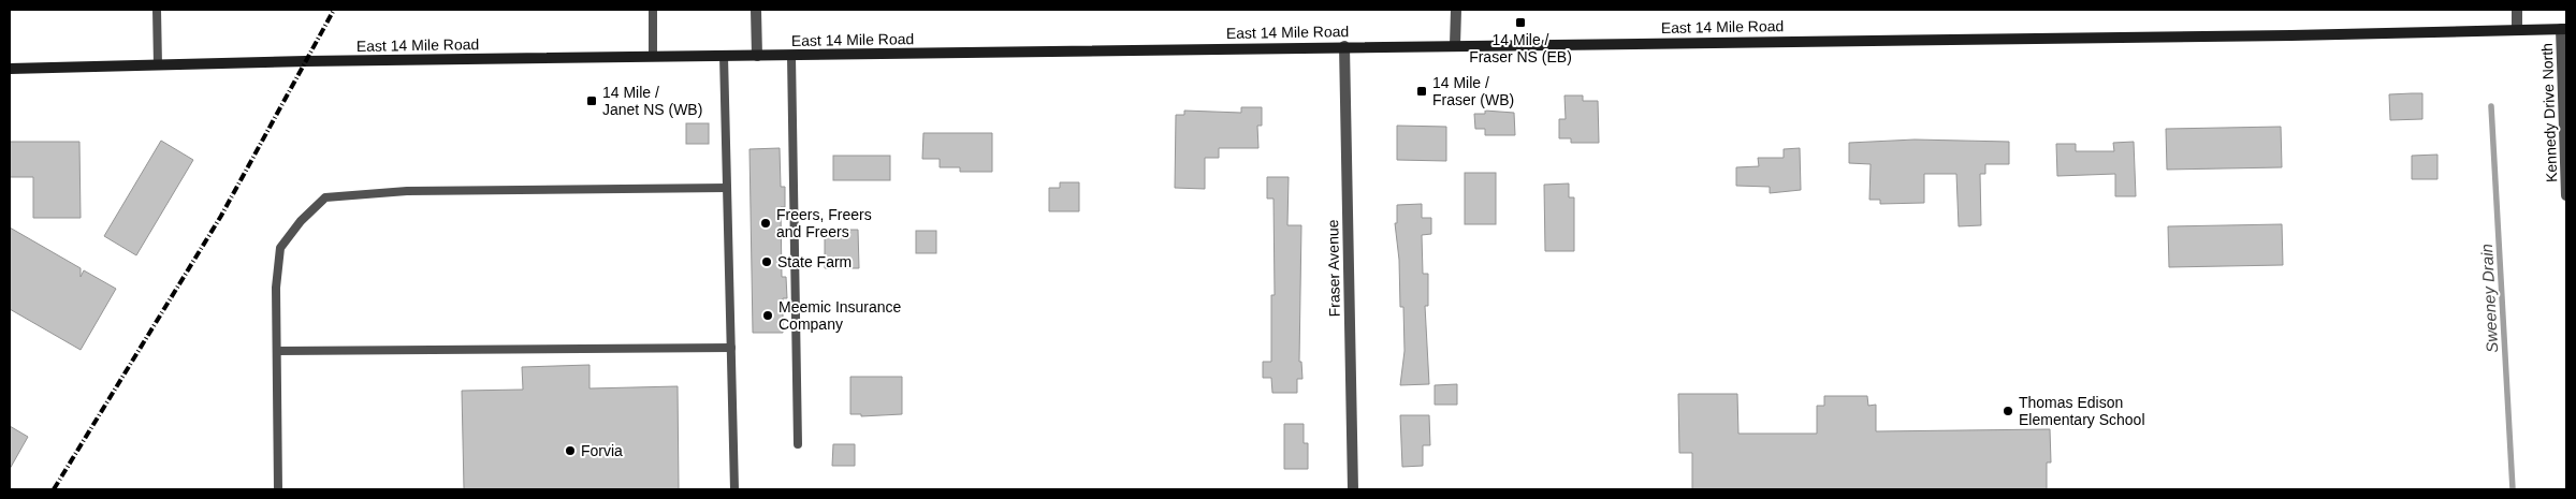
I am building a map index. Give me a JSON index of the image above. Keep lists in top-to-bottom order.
{
  "streets": {
    "main road": ["East 14 Mile Road"],
    "street": ["Kennedy Drive North", "Fraser Avenue"]
  },
  "crossings": [
    ["East 14 Mile Road", "Kennedy Drive North"],
    ["East 14 Mile Road", "Fraser Avenue"]
  ],
  "water": ["Sweeney Drain"],
  "places": {
    "transit": ["14 Mile / Fraser NS (EB)", "14 Mile / Fraser (WB)", "14 Mile / Janet NS (WB)"],
    "other": [
      "Freers, Freers and Freers",
      "State Farm",
      "Meemic Insurance Company",
      "Thomas Edison Elementary School",
      "Forvia"
    ]
  }
}
